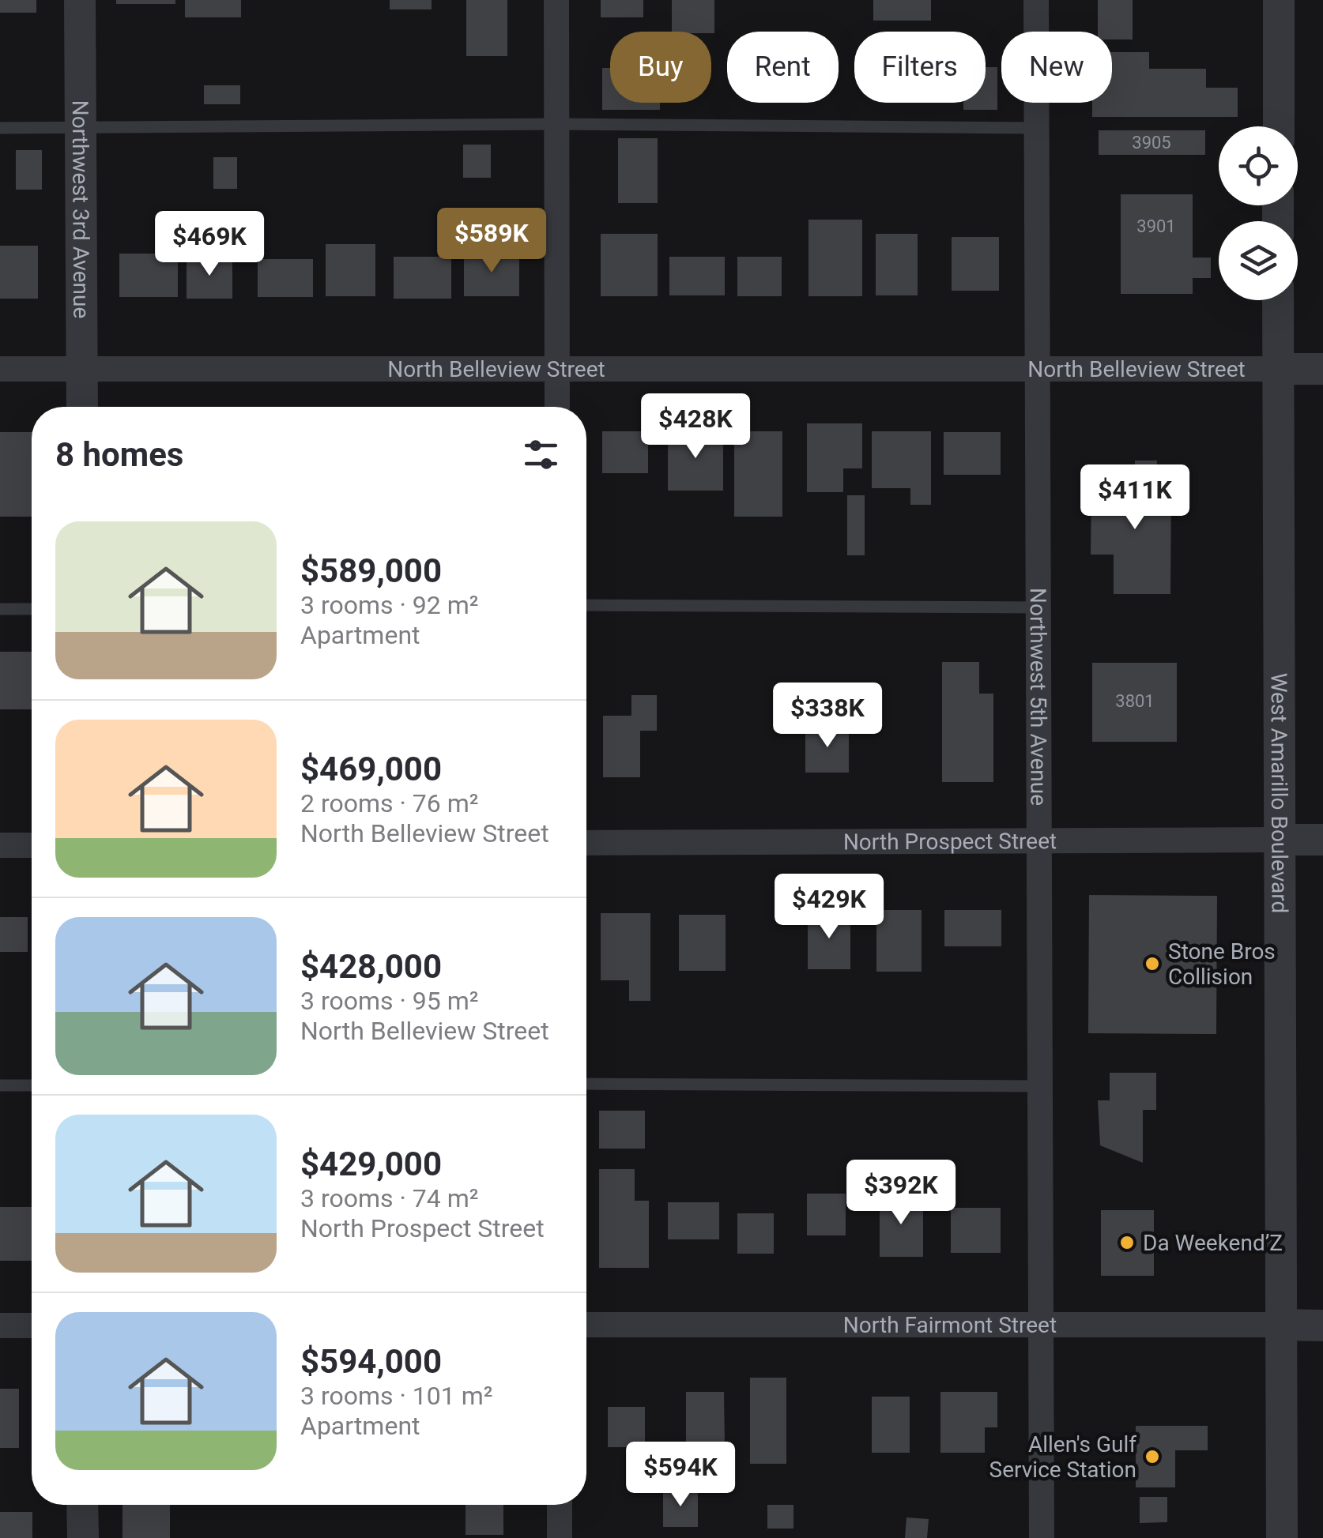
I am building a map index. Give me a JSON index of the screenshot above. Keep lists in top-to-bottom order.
{
  "streets": {
    "street": [
      "Northwest 3rd Avenue",
      "North Belleview Street",
      "Northwest 5th Avenue",
      "West Amarillo Boulevard",
      "North Prospect Street",
      "North Fairmont Street"
    ]
  },
  "crossings": [
    ["Northwest 3rd Avenue", "North Belleview Street"],
    ["North Belleview Street", "Northwest 5th Avenue"],
    ["North Belleview Street", "West Amarillo Boulevard"],
    ["Northwest 5th Avenue", "North Prospect Street"],
    ["Northwest 5th Avenue", "North Fairmont Street"],
    ["West Amarillo Boulevard", "North Prospect Street"],
    ["West Amarillo Boulevard", "North Fairmont Street"]
  ],
  "places": ["Stone Bros Collision", "Da Weekend’Z", "Allen's Gulf Service Station"],
  "house_numbers": ["3905", "3901", "3801"],
  "page": {
    "chip": [
      "Buy",
      "Rent",
      "Filters",
      "New"
    ],
    "price": [
      "$589K",
      "$469K",
      "$428K",
      "$411K",
      "$338K",
      "$429K",
      "$392K",
      "$594K"
    ],
    "heading": "8 homes",
    "list": [
      {
        "name": "$589,000",
        "note": "3 rooms · 92 m² · Apartment"
      },
      {
        "name": "$469,000",
        "note": "2 rooms · 76 m² · North Belleview Street"
      },
      {
        "name": "$428,000",
        "note": "3 rooms · 95 m² · North Belleview Street"
      },
      {
        "name": "$429,000",
        "note": "3 rooms · 74 m² · North Prospect Street"
      },
      {
        "name": "$594,000",
        "note": "3 rooms · 101 m² · Apartment"
      }
    ]
  }
}
